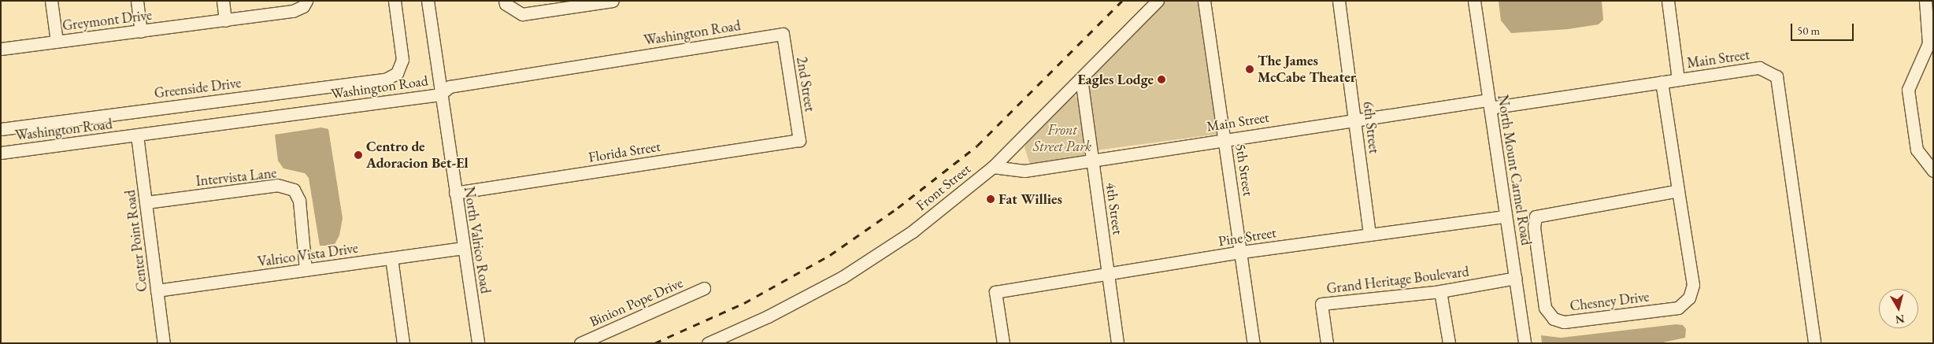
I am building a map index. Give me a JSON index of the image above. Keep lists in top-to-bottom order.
{
  "streets": {
    "street": [
      "Greymont Drive",
      "Washington Road",
      "Main Street",
      "2nd Street",
      "Greenside Drive",
      "6th Street",
      "Florida Street",
      "5th Street",
      "North Mount Carmel Road",
      "Intervista Lane",
      "Front Street",
      "4th Street",
      "Pine Street",
      "North Valrico Road",
      "Center Point Road",
      "Valrico Vista Drive",
      "Grand Heritage Boulevard",
      "Chesney Drive",
      "Binion Pope Drive"
    ]
  },
  "crossings": [
    ["Washington Road", "2nd Street"],
    ["Washington Road", "North Valrico Road"],
    ["Washington Road", "Center Point Road"],
    ["Main Street", "6th Street"],
    ["Main Street", "5th Street"],
    ["Main Street", "North Mount Carmel Road"],
    ["Main Street", "Front Street"],
    ["Main Street", "4th Street"],
    ["Main Street", "Chesney Drive"],
    ["2nd Street", "Florida Street"],
    ["6th Street", "Pine Street"],
    ["Florida Street", "North Valrico Road"],
    ["5th Street", "Pine Street"],
    ["North Mount Carmel Road", "Pine Street"],
    ["North Mount Carmel Road", "Grand Heritage Boulevard"],
    ["Intervista Lane", "Center Point Road"],
    ["Intervista Lane", "Valrico Vista Drive"],
    ["Front Street", "4th Street"],
    ["4th Street", "Pine Street"],
    ["North Valrico Road", "Valrico Vista Drive"],
    ["Center Point Road", "Valrico Vista Drive"]
  ],
  "parks": ["Front Street Park"],
  "places": [
    "The James McCabe Theater",
    "Eagles Lodge",
    "Centro de Adoracion Bet-El",
    "Fat Willies"
  ],
  "scale_bar": "50 m",
  "north": "bottom"
}
